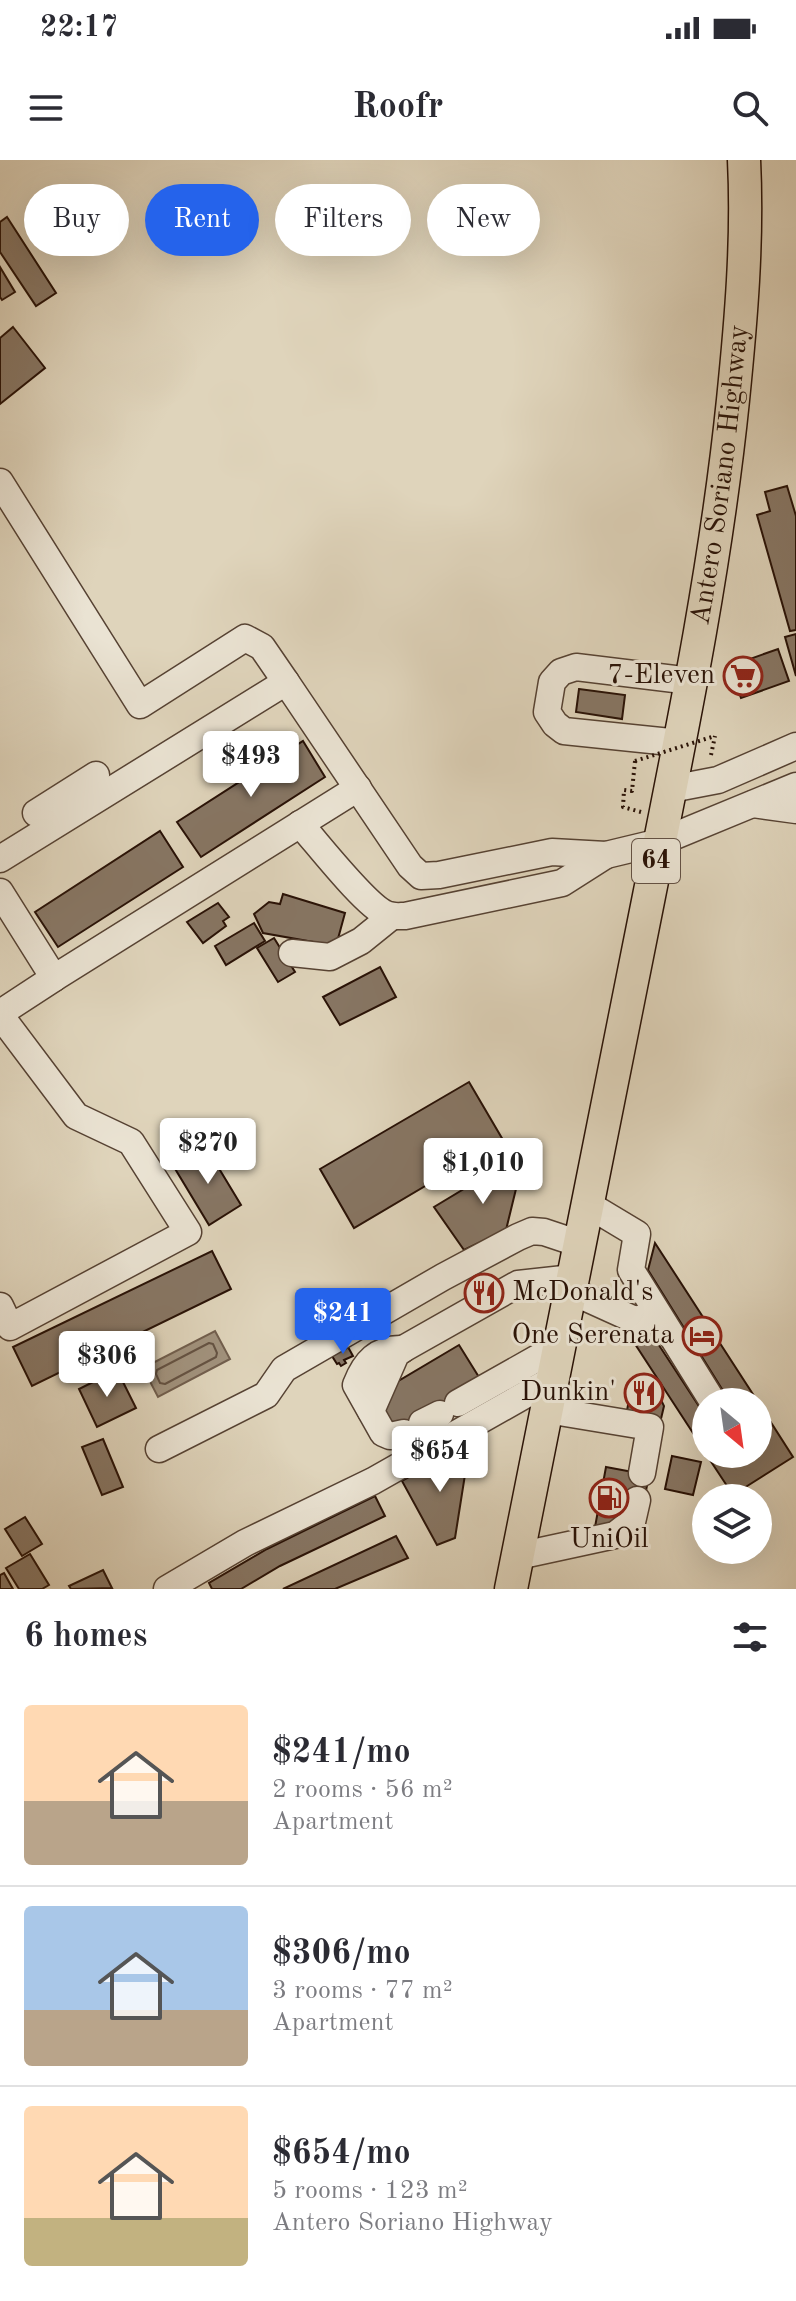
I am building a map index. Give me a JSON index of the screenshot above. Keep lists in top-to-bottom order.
{
  "streets": {
    "main road": ["Antero Soriano Highway", "64"]
  },
  "places": {
    "supermarket": ["7-Eleven"],
    "restaurant": ["McDonald's", "Dunkin'"],
    "hotel": ["One Serenata"],
    "fuel station": ["UniOil"]
  },
  "north": "bottom right",
  "page": {
    "status": "22:17",
    "header": "Roofr",
    "chip": [
      "Buy",
      "Rent",
      "Filters",
      "New"
    ],
    "price": [
      "$493",
      "$270",
      "$1,010",
      "$241",
      "$306",
      "$654"
    ],
    "heading": "6 homes",
    "list": [
      {
        "name": "$241/mo",
        "note": "2 rooms · 56 m² · Apartment"
      },
      {
        "name": "$306/mo",
        "note": "3 rooms · 77 m² · Apartment"
      },
      {
        "name": "$654/mo",
        "note": "5 rooms · 123 m² · Antero Soriano Highway"
      }
    ]
  }
}
